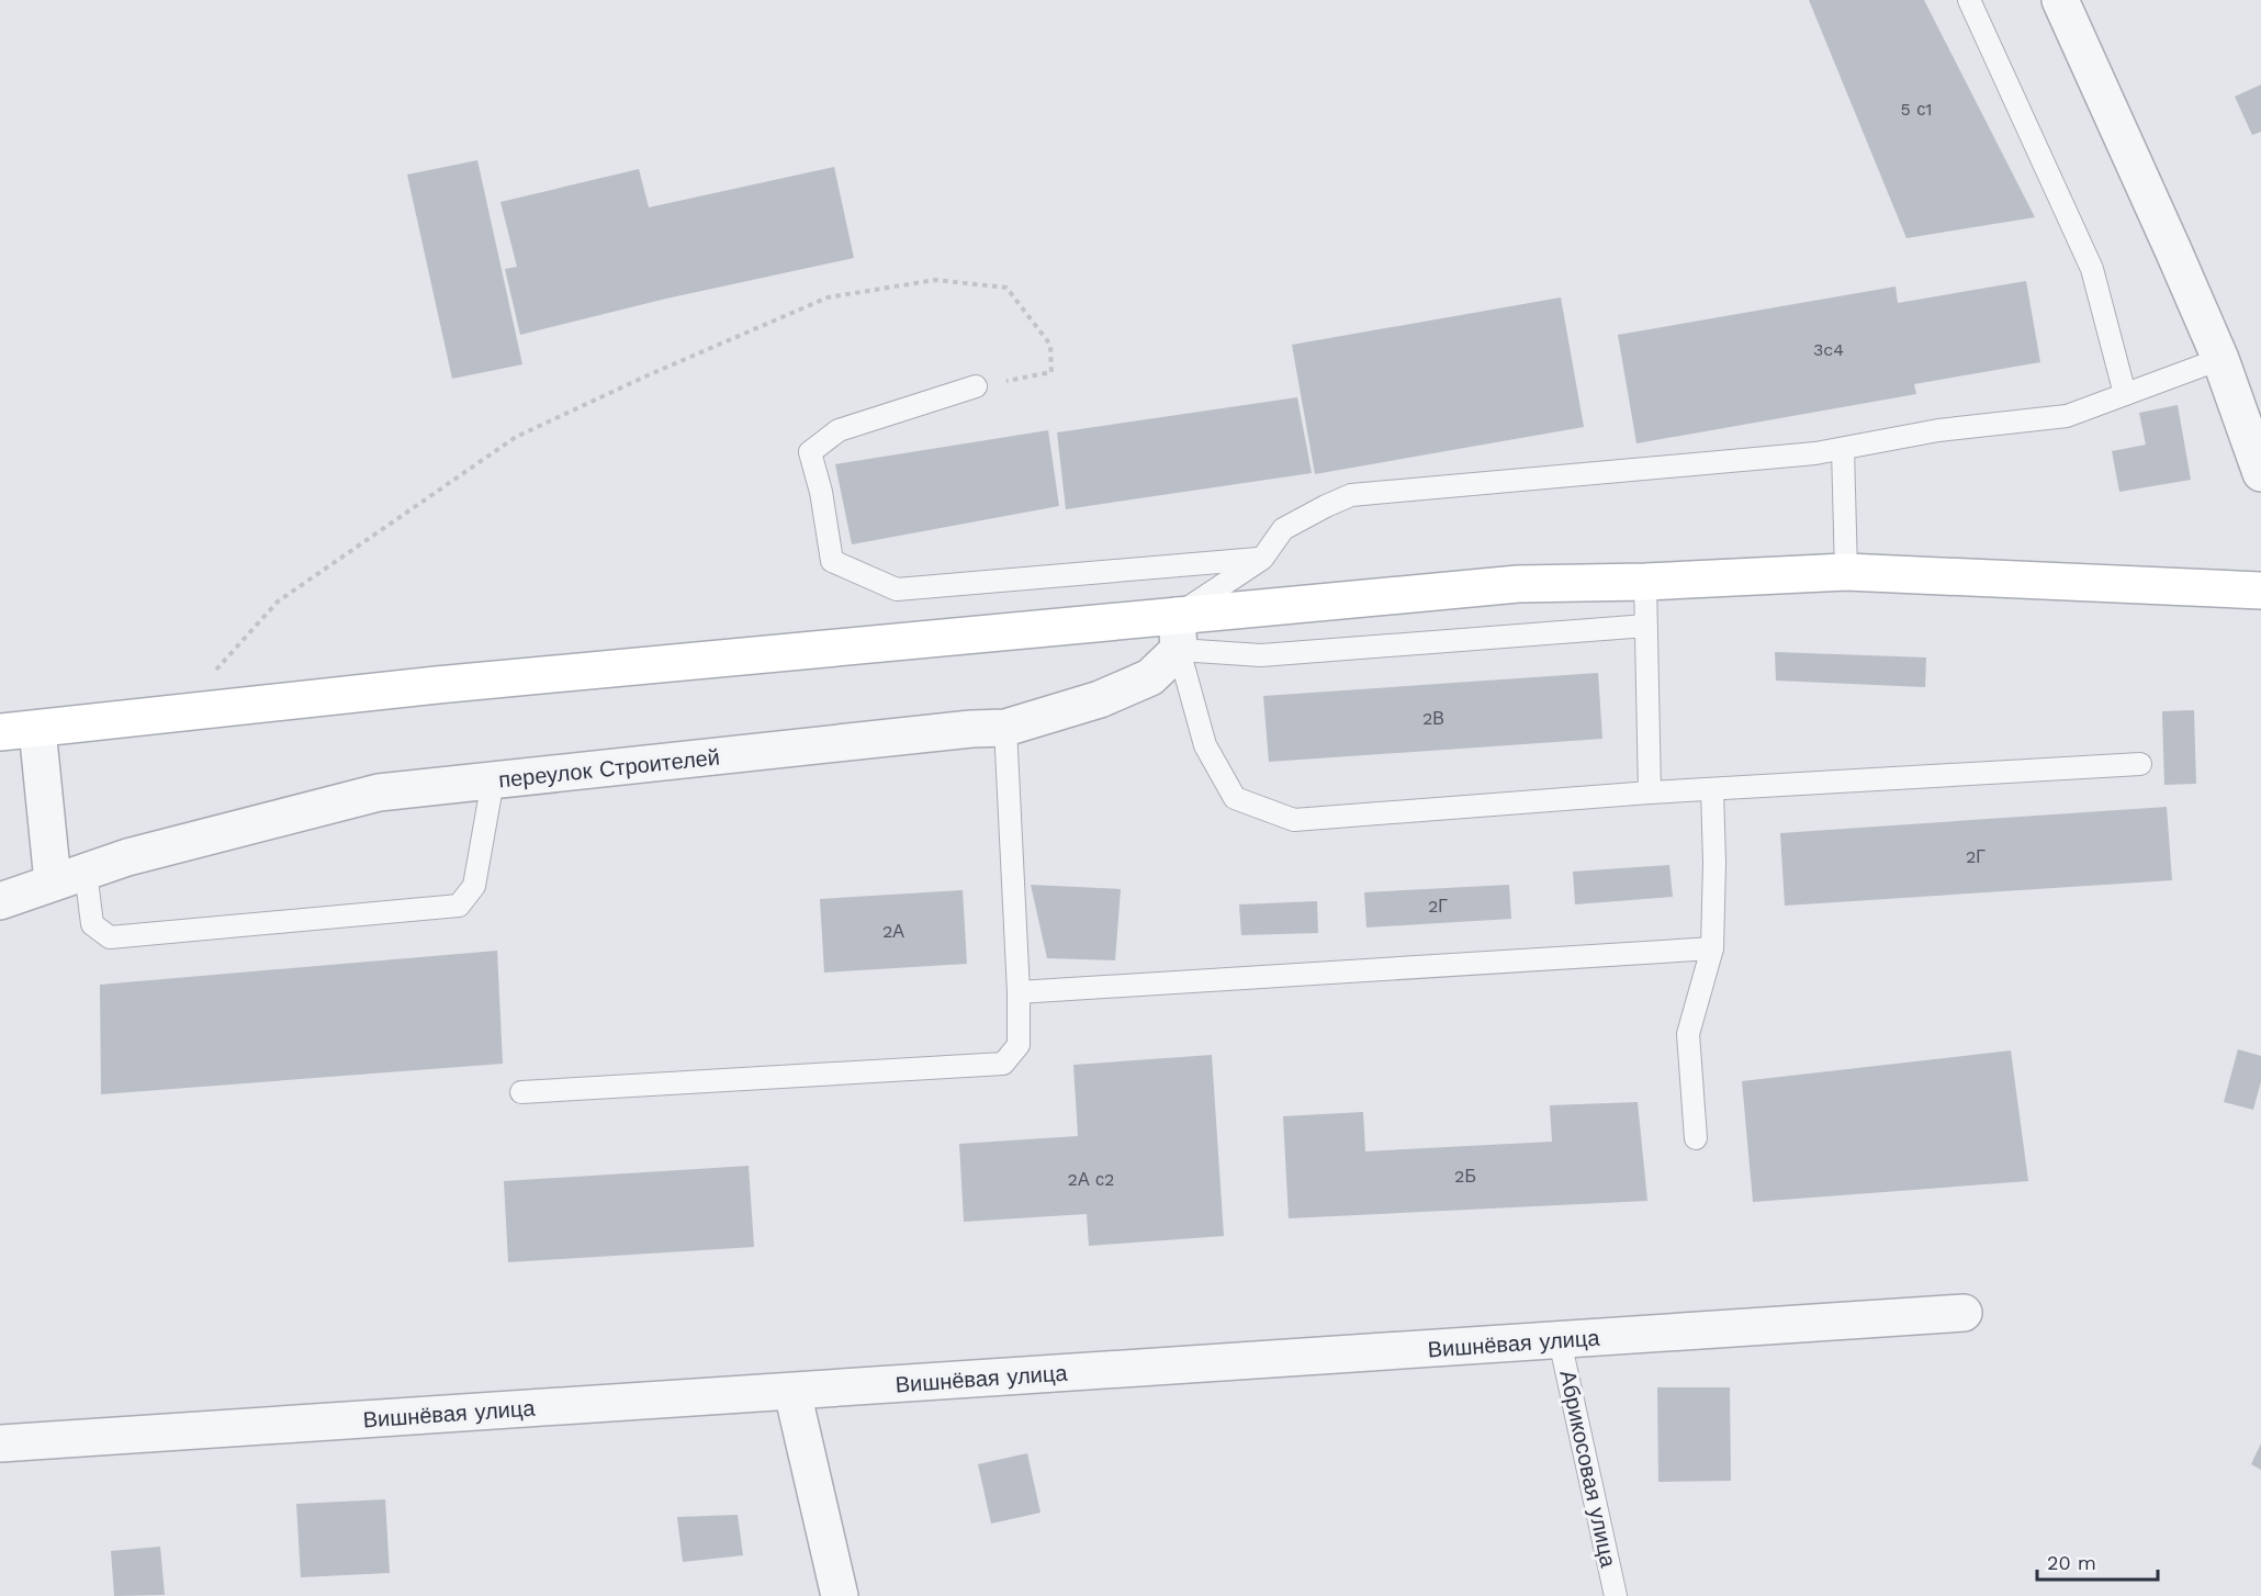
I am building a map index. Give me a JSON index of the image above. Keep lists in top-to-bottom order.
{
  "streets": {
    "street": ["переулок Строителей", "Вишнёвая улица"],
    "lane": ["Абрикосовая улица"]
  },
  "crossings": [
    ["Вишнёвая улица", "Абрикосовая улица"]
  ],
  "house_numbers": [
    "5 с1",
    "3c4",
    "2В",
    "2Г",
    "2Г",
    "2А",
    "2Б",
    "2А с2"
  ],
  "scale_bar": "20 m"
}
